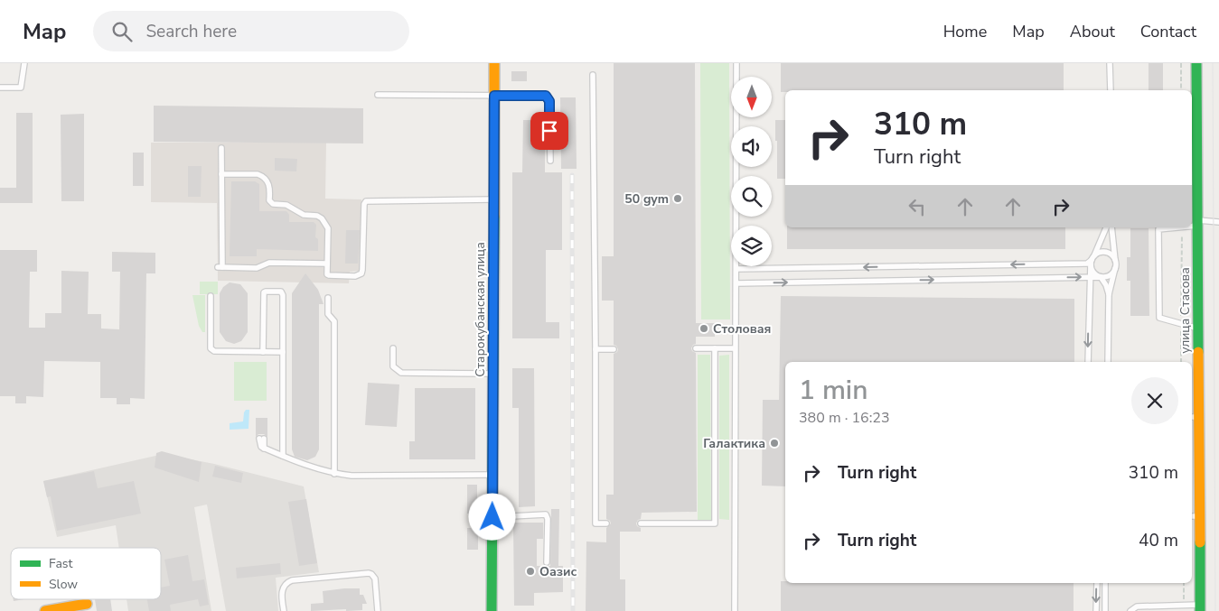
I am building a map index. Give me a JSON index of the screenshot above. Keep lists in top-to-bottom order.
{
  "streets": {
    "street": ["Старокубанская улица", "улица Стасова"]
  },
  "places": [
    "50 gym",
    "Столовая",
    "Галактика",
    "Оазис"
  ],
  "legend": ["Fast", "Slow"],
  "north": "bottom",
  "page": {
    "header": "Map",
    "search": "Search here",
    "nav": [
      "Home",
      "Map",
      "About",
      "Contact"
    ],
    "turn": ["310 m", "Turn right"],
    "heading": ["1 min", "380 m · 16:23"],
    "list": [
      {
        "name": "Turn right",
        "value": "310 m"
      },
      {
        "name": "Turn right",
        "value": "40 m"
      }
    ]
  }
}
